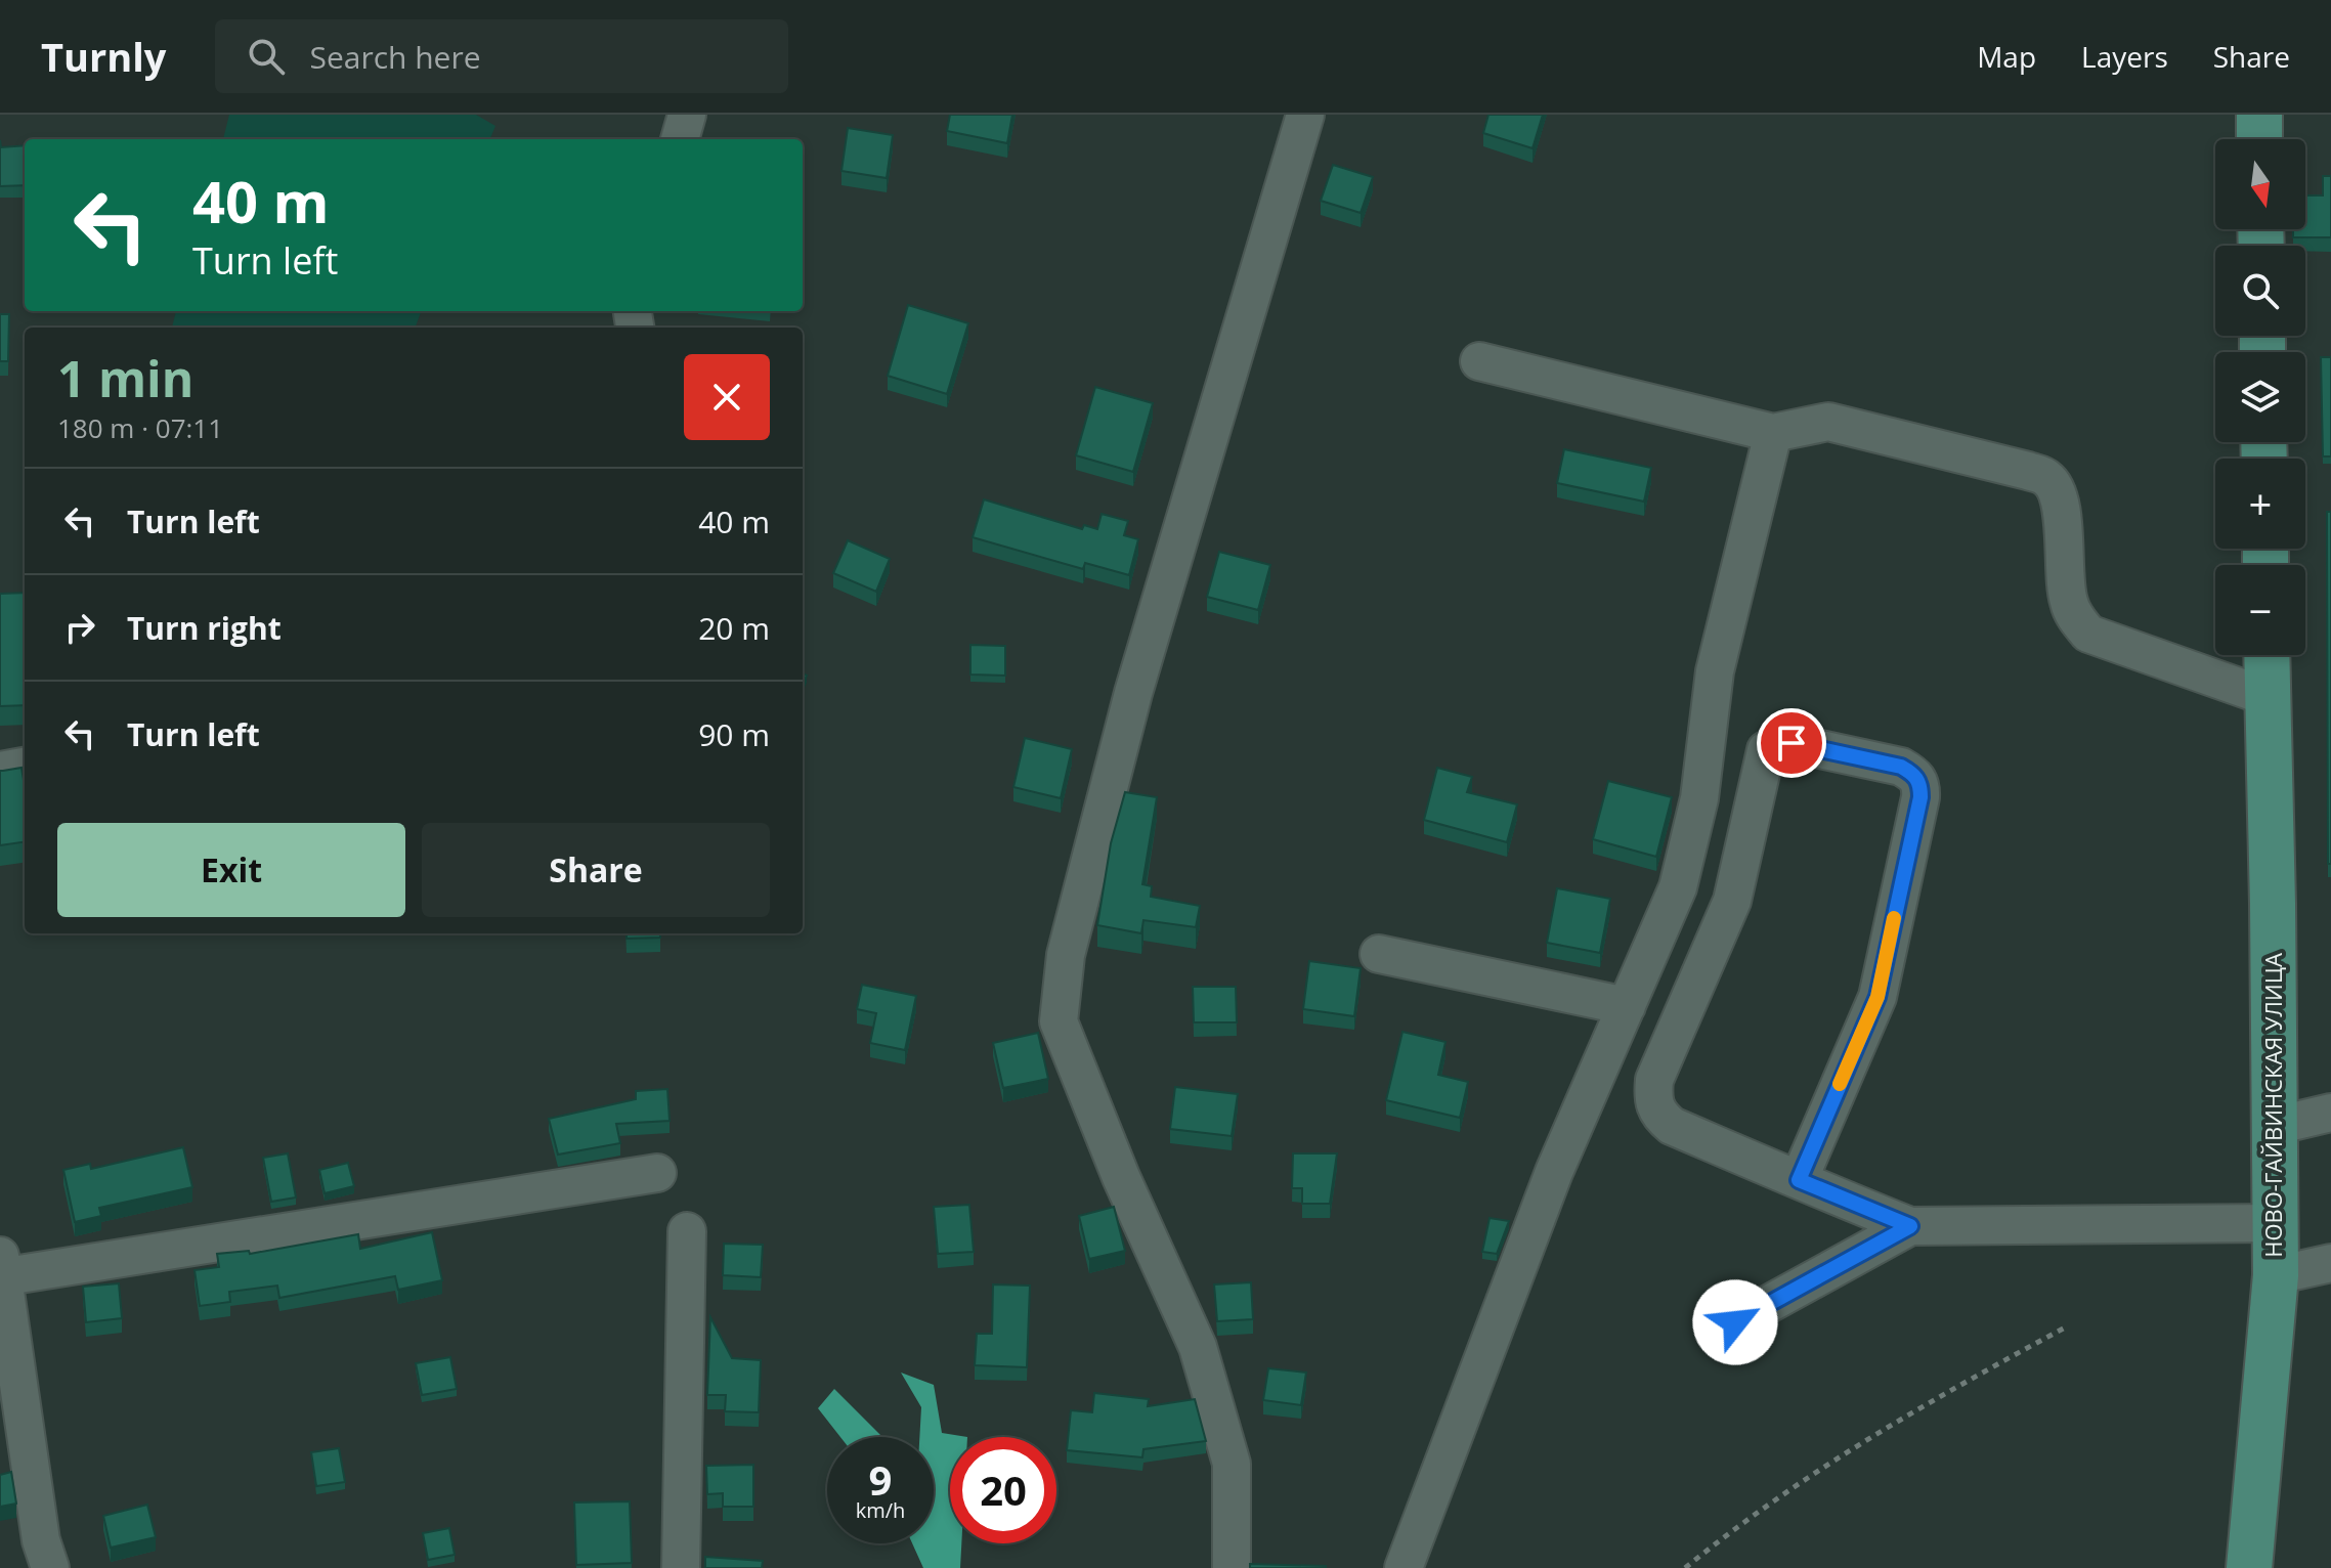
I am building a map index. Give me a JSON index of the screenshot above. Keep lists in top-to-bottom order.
{
  "streets": {
    "main road": ["НОВО-ГАЙВИНСКАЯ УЛИЦА"]
  },
  "north": "bottom",
  "page": {
    "header": "Turnly",
    "search": "Search here",
    "nav": ["Map", "Layers", "Share"],
    "map_buttons": ["+", "−"],
    "turn": ["40 m", "Turn left"],
    "heading": ["1 min", "180 m · 07:11"],
    "list": [
      {
        "name": "Turn left",
        "value": "40 m"
      },
      {
        "name": "Turn right",
        "value": "20 m"
      },
      {
        "name": "Turn left",
        "value": "90 m"
      }
    ],
    "buttons": ["Exit", "Share"],
    "speed": "9 km/h",
    "limit": "20"
  }
}
